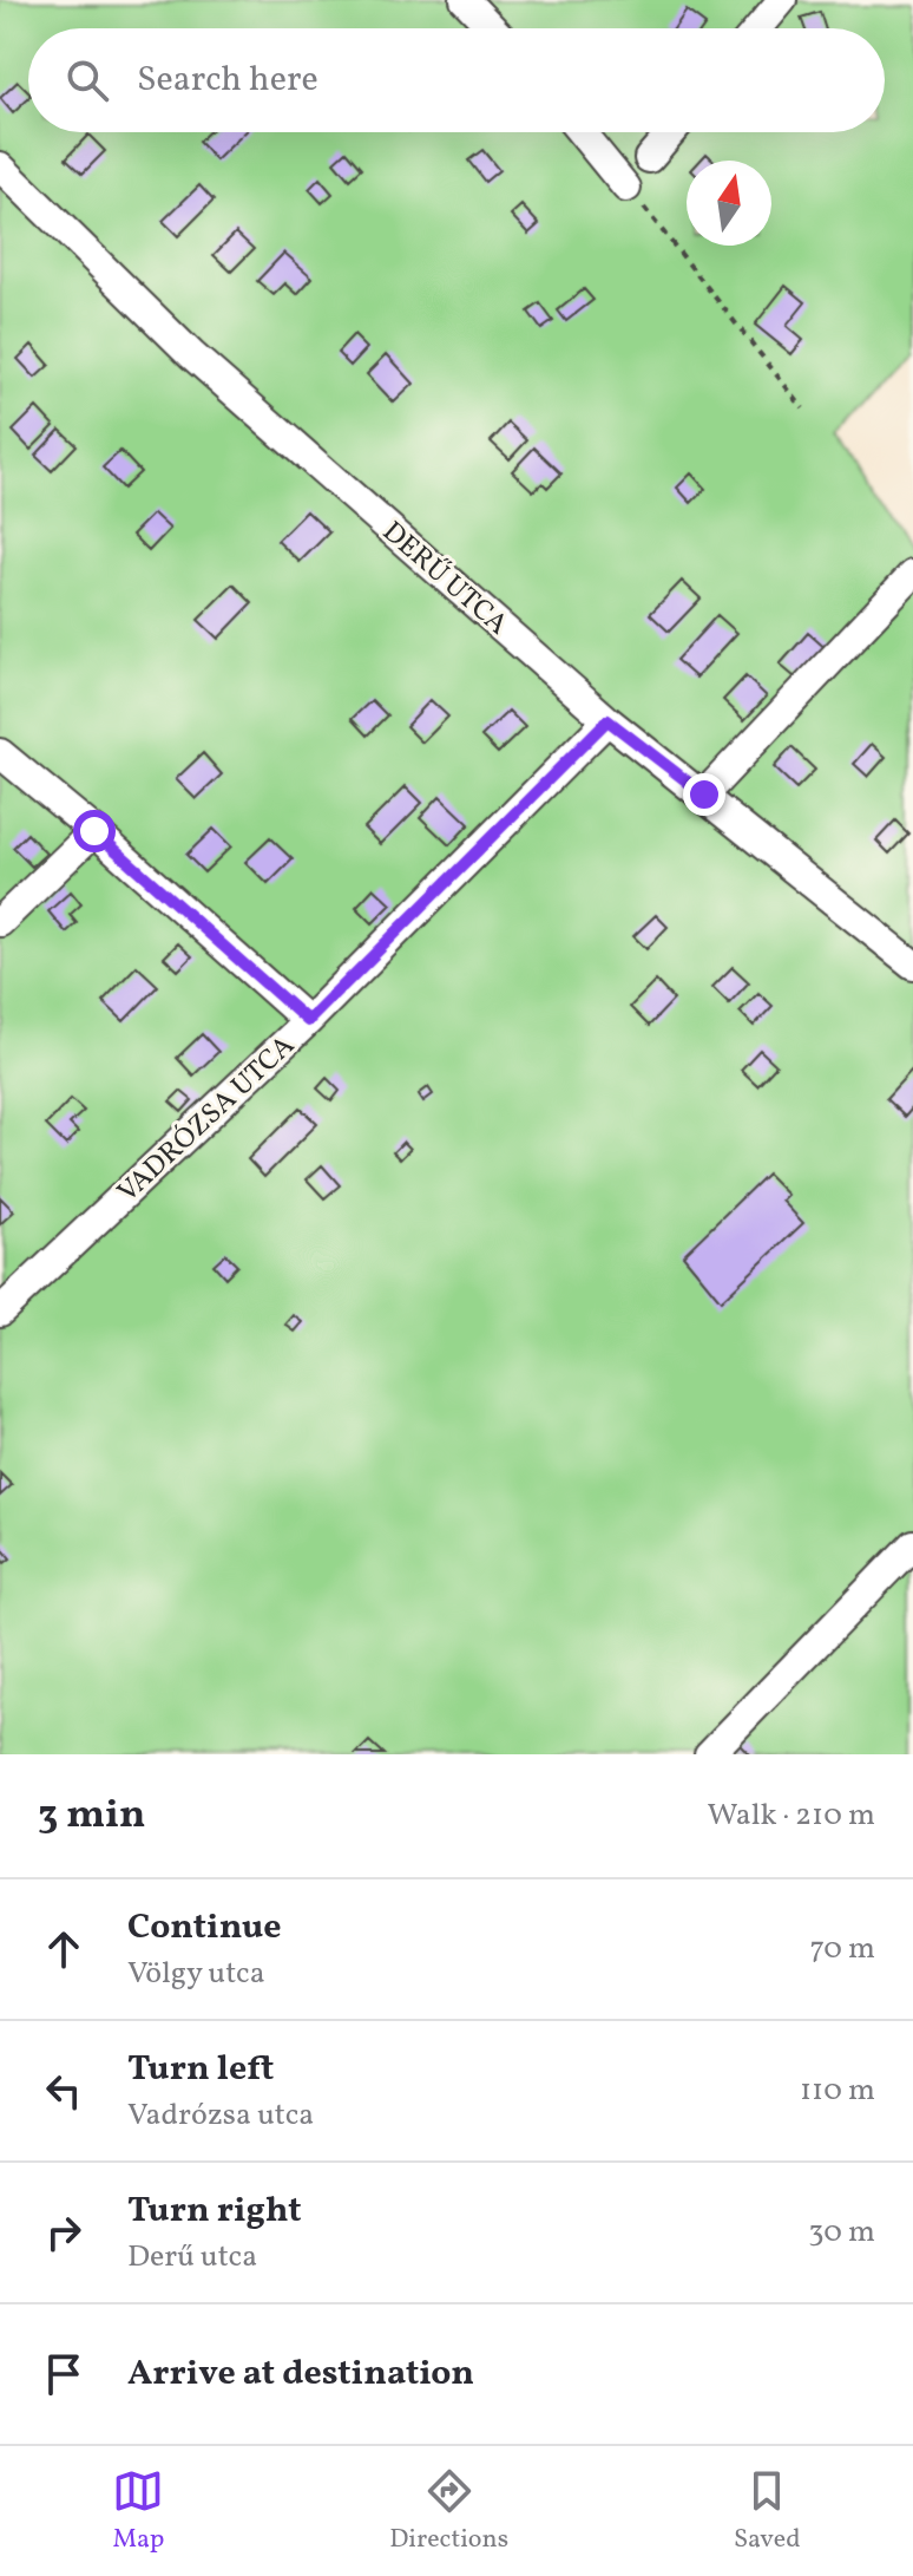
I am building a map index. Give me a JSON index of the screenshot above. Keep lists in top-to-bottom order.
{
  "streets": {
    "street": ["DERŰ UTCA", "VADRÓZSA UTCA"]
  },
  "crossings": [
    ["DERŰ UTCA", "VADRÓZSA UTCA"]
  ],
  "north": "top",
  "page": {
    "search": "Search here",
    "heading": ["3 min", "Walk · 210 m"],
    "list": [
      ["Continue", "Völgy utca", "70 m"],
      ["Turn left", "Vadrózsa utca", "110 m"],
      ["Turn right", "Derű utca", "30 m"],
      "Arrive at destination"
    ],
    "nav": ["Map", "Directions", "Saved"]
  }
}
